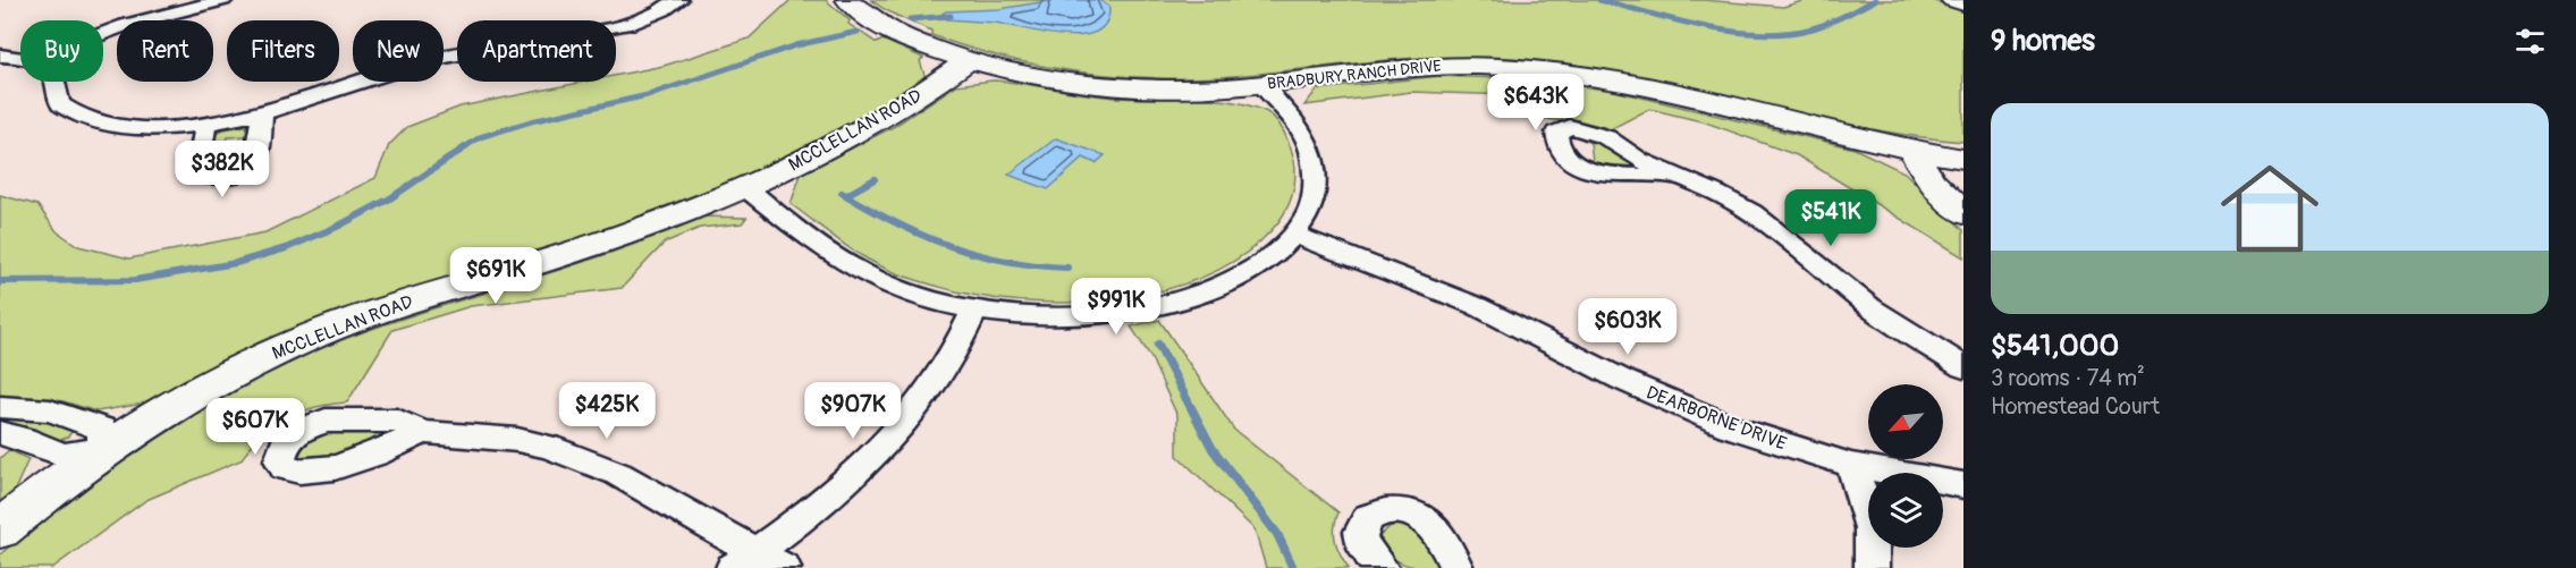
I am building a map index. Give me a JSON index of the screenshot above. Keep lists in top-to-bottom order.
{
  "streets": {
    "street": ["BRADBURY RANCH DRIVE", "MCCLELLAN ROAD", "DEARBORNE DRIVE"]
  },
  "crossings": [
    ["BRADBURY RANCH DRIVE", "MCCLELLAN ROAD"]
  ],
  "north": "bottom left",
  "page": {
    "heading": "9 homes",
    "chip": [
      "Buy",
      "Rent",
      "Filters",
      "New",
      "Apartment"
    ],
    "price": [
      "$643K",
      "$382K",
      "$541K",
      "$691K",
      "$991K",
      "$603K",
      "$425K",
      "$907K",
      "$607K"
    ],
    "list": [
      {
        "name": "$541,000",
        "note": "3 rooms · 74 m² · Homestead Court"
      }
    ]
  }
}
